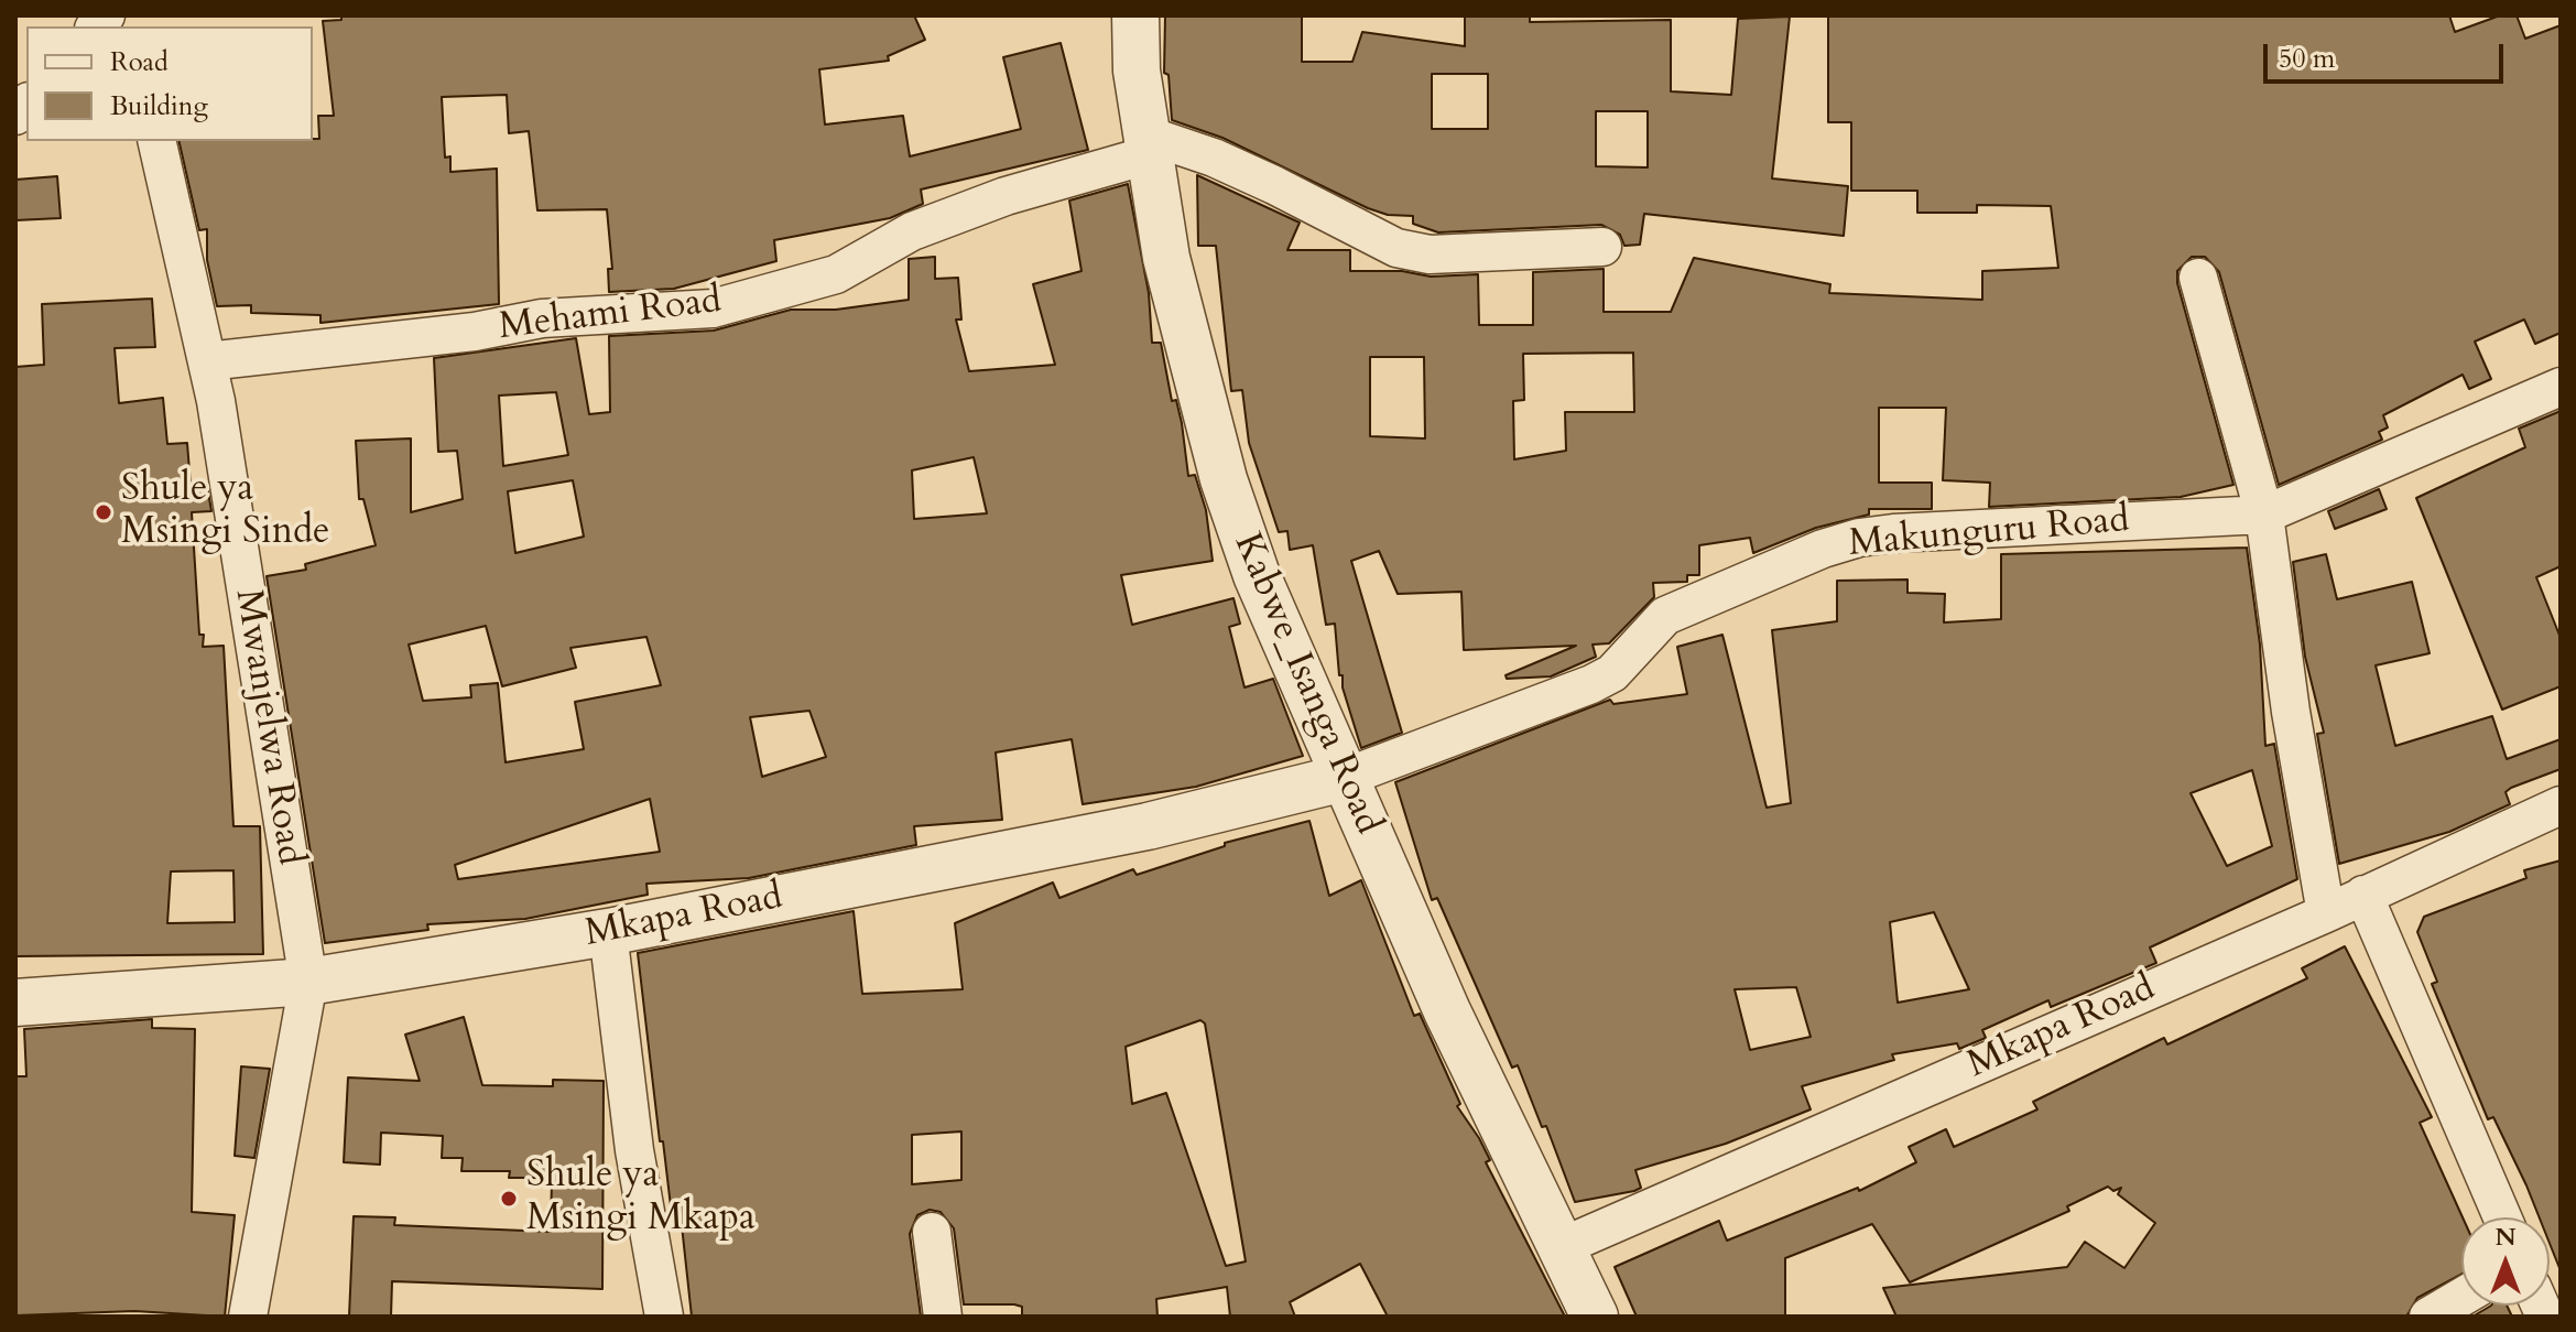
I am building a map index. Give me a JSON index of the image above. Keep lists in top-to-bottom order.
{
  "streets": {
    "street": [
      "Mehami Road",
      "Makunguru Road",
      "Kabwe_Isanga Road",
      "Mwanjelwa Road",
      "Mkapa Road"
    ]
  },
  "crossings": [
    ["Mehami Road", "Kabwe_Isanga Road"],
    ["Mehami Road", "Mwanjelwa Road"],
    ["Makunguru Road", "Kabwe_Isanga Road"],
    ["Makunguru Road", "Mkapa Road"],
    ["Kabwe_Isanga Road", "Mkapa Road"],
    ["Mwanjelwa Road", "Mkapa Road"]
  ],
  "places": ["Shule ya Msingi Sinde", "Shule ya Msingi Mkapa"],
  "legend": ["Road", "Building"],
  "scale_bar": "50 m",
  "north": "top"
}
